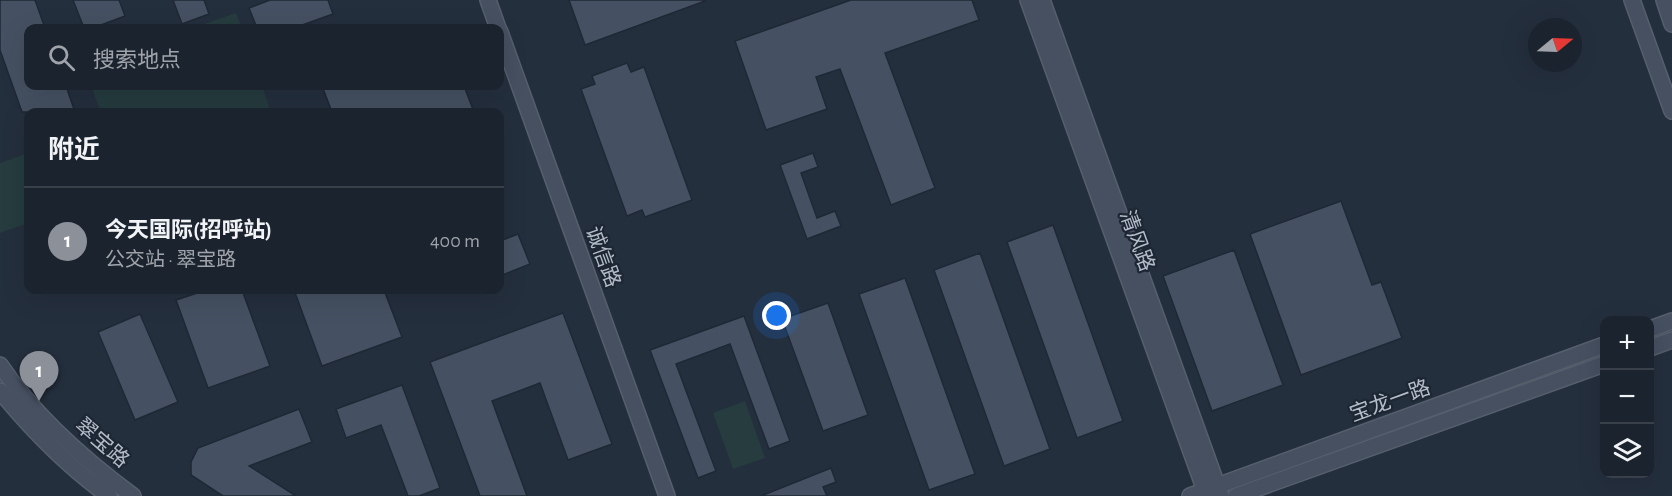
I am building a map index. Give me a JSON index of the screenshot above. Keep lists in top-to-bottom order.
{
  "streets": {
    "street": [
      "清风路",
      "诚信路",
      "宝龙一路",
      "翠宝路"
    ]
  },
  "crossings": [
    ["清风路", "宝龙一路"]
  ],
  "north": "right",
  "page": {
    "search": "搜索地点",
    "heading": "附近",
    "list": [
      {
        "mark": "1",
        "name": "今天国际(招呼站)",
        "note": "公交站 · 翠宝路",
        "value": "400 m"
      }
    ],
    "map_buttons": ["+", "−"],
    "pins": "1"
  }
}
